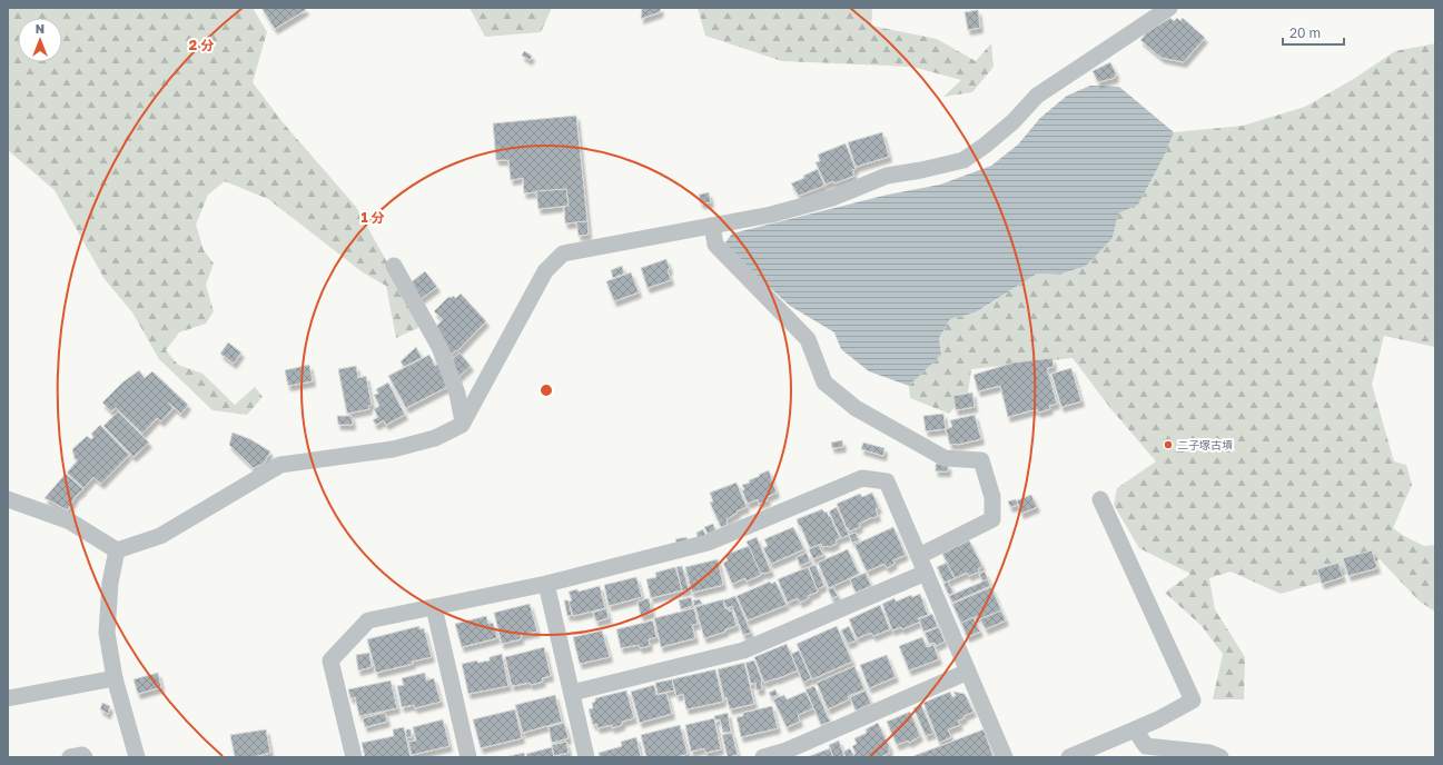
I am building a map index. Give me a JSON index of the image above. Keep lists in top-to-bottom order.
{
  "places": ["二子塚古墳"],
  "scale_bar": "20 m",
  "north": "top",
  "rings": ["2 分", "1 分"]
}
